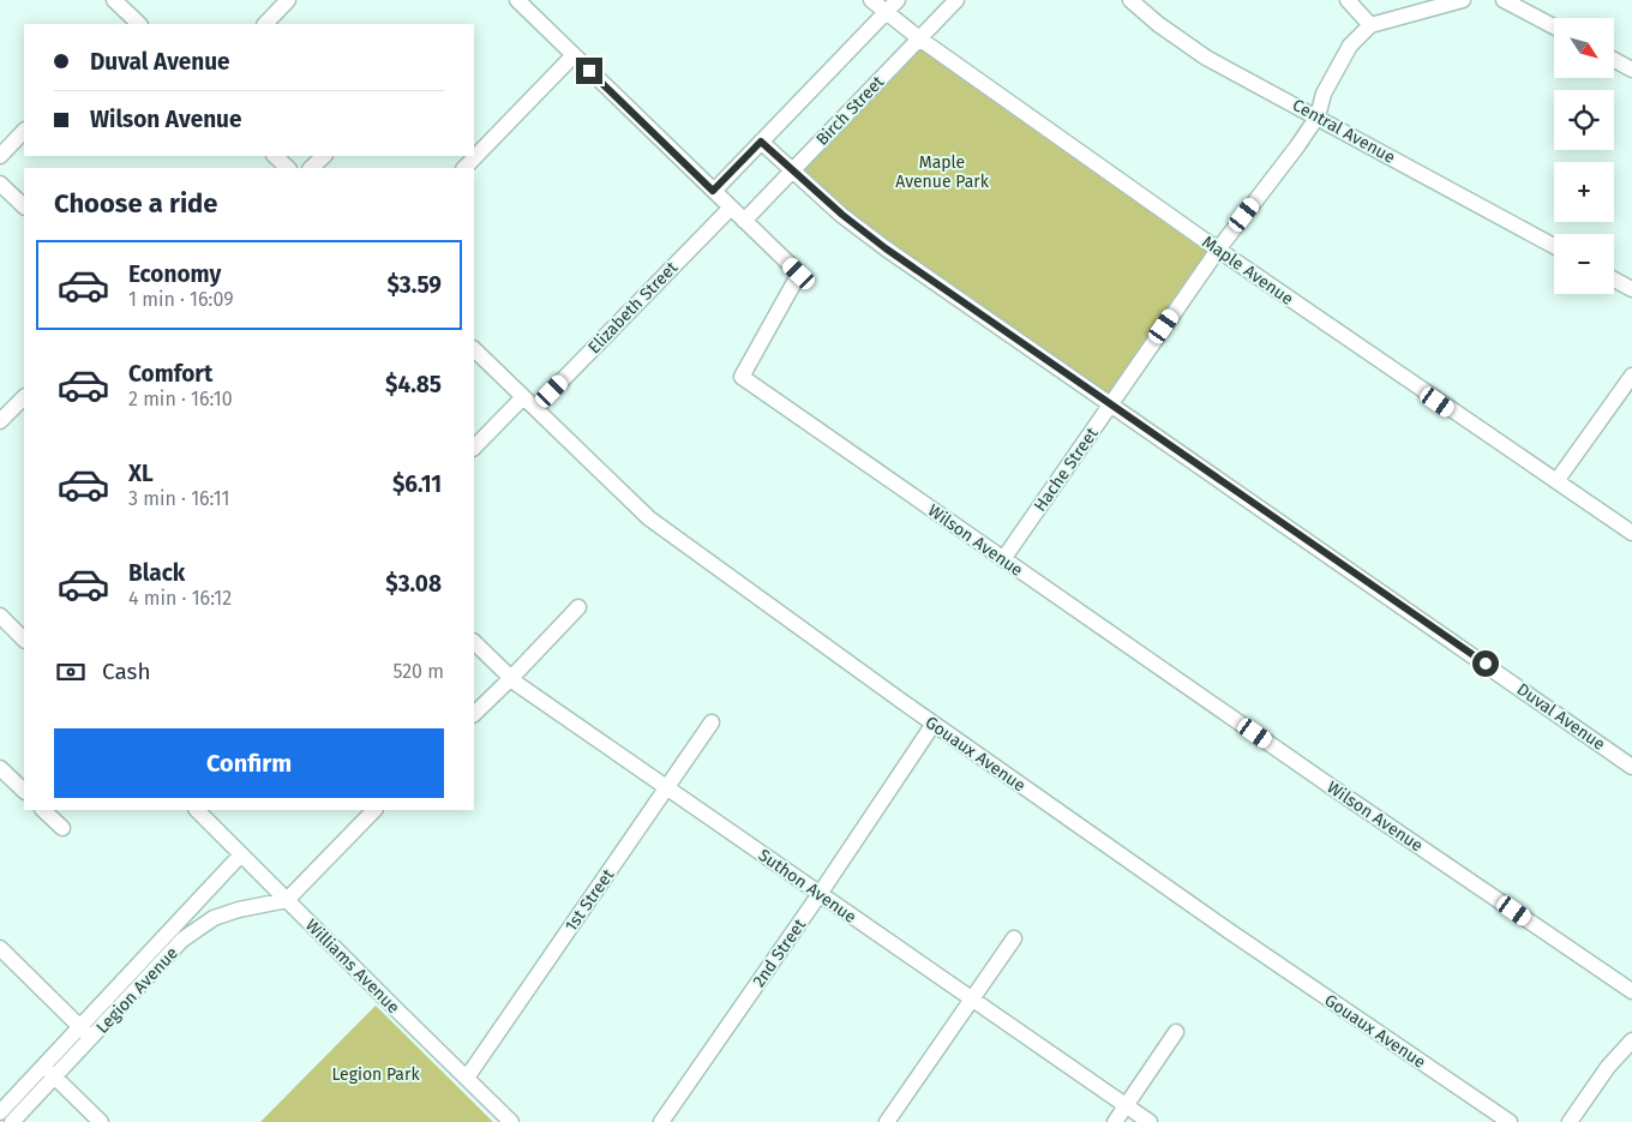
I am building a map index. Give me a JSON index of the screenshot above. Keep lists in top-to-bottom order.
{
  "streets": {
    "street": [
      "Birch Street",
      "Central Avenue",
      "Maple Avenue",
      "Elizabeth Street",
      "Hache Street",
      "Wilson Avenue",
      "Duval Avenue",
      "Gouaux Avenue",
      "Suthon Avenue",
      "1st Street",
      "2nd Street",
      "Williams Avenue",
      "Legion Avenue"
    ]
  },
  "crossings": [
    ["Birch Street", "Maple Avenue"],
    ["Birch Street", "Wilson Avenue"],
    ["Birch Street", "Duval Avenue"],
    ["Central Avenue", "Hache Street"],
    ["Maple Avenue", "Hache Street"],
    ["Elizabeth Street", "Wilson Avenue"],
    ["Elizabeth Street", "Gouaux Avenue"],
    ["Hache Street", "Wilson Avenue"],
    ["Hache Street", "Duval Avenue"],
    ["Gouaux Avenue", "2nd Street"],
    ["Suthon Avenue", "1st Street"],
    ["Suthon Avenue", "2nd Street"],
    ["1st Street", "Williams Avenue"],
    ["Williams Avenue", "Legion Avenue"]
  ],
  "parks": ["Maple Avenue Park", "Legion Park"],
  "north": "bottom right",
  "page": {
    "map_buttons": ["+", "−"],
    "banner": ["Duval Avenue", "Wilson Avenue"],
    "heading": "Choose a ride",
    "list": [
      {
        "name": "Economy",
        "note": "1 min · 16:09",
        "value": "$3.59"
      },
      {
        "name": "Comfort",
        "note": "2 min · 16:10",
        "value": "$4.85"
      },
      {
        "name": "XL",
        "note": "3 min · 16:11",
        "value": "$6.11"
      },
      {
        "name": "Black",
        "note": "4 min · 16:12",
        "value": "$3.08"
      }
    ],
    "pay": ["Cash", "520 m"],
    "buttons": "Confirm"
  }
}
